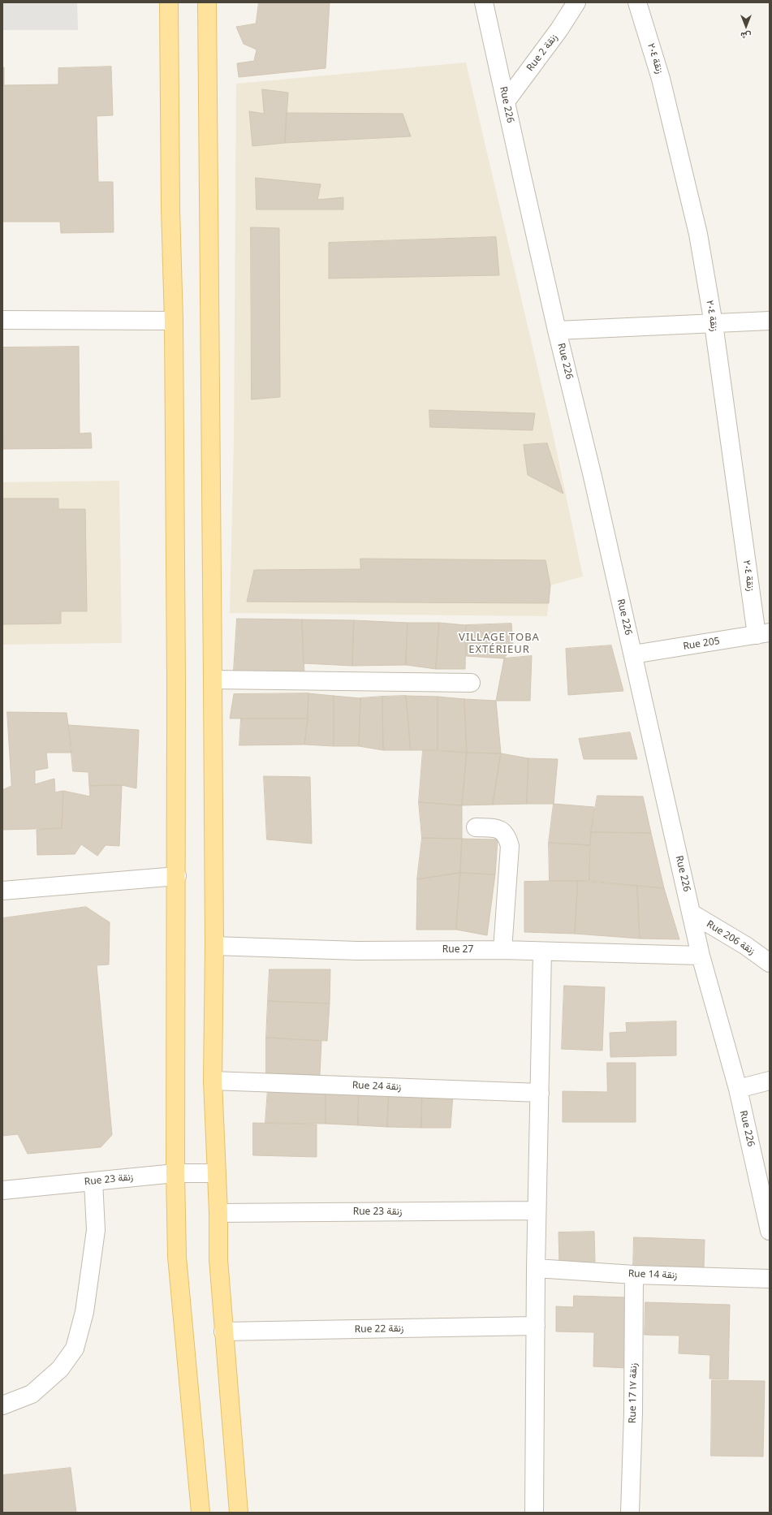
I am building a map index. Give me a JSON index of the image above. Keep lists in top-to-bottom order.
{
  "streets": {
    "street": [
      "Rue 2 زنقة",
      "زنقة ٢٠٤",
      "Rue 226",
      "Rue 205",
      "Rue 206 زنقة",
      "Rue 27",
      "Rue 24 زنقة",
      "Rue 23 زنقة",
      "Rue 14 زنقة",
      "Rue 22 زنقة",
      "Rue 17 زنقة ١٧"
    ]
  },
  "crossings": [
    ["Rue 2 زنقة", "Rue 226"],
    ["زنقة ٢٠٤", "Rue 205"],
    ["Rue 226", "Rue 205"],
    ["Rue 226", "Rue 206 زنقة"],
    ["Rue 226", "Rue 27"],
    ["Rue 14 زنقة", "Rue 17 زنقة ١٧"]
  ],
  "districts": ["VILLAGE TOBA EXTÉRIEUR"],
  "north": "bottom"
}
